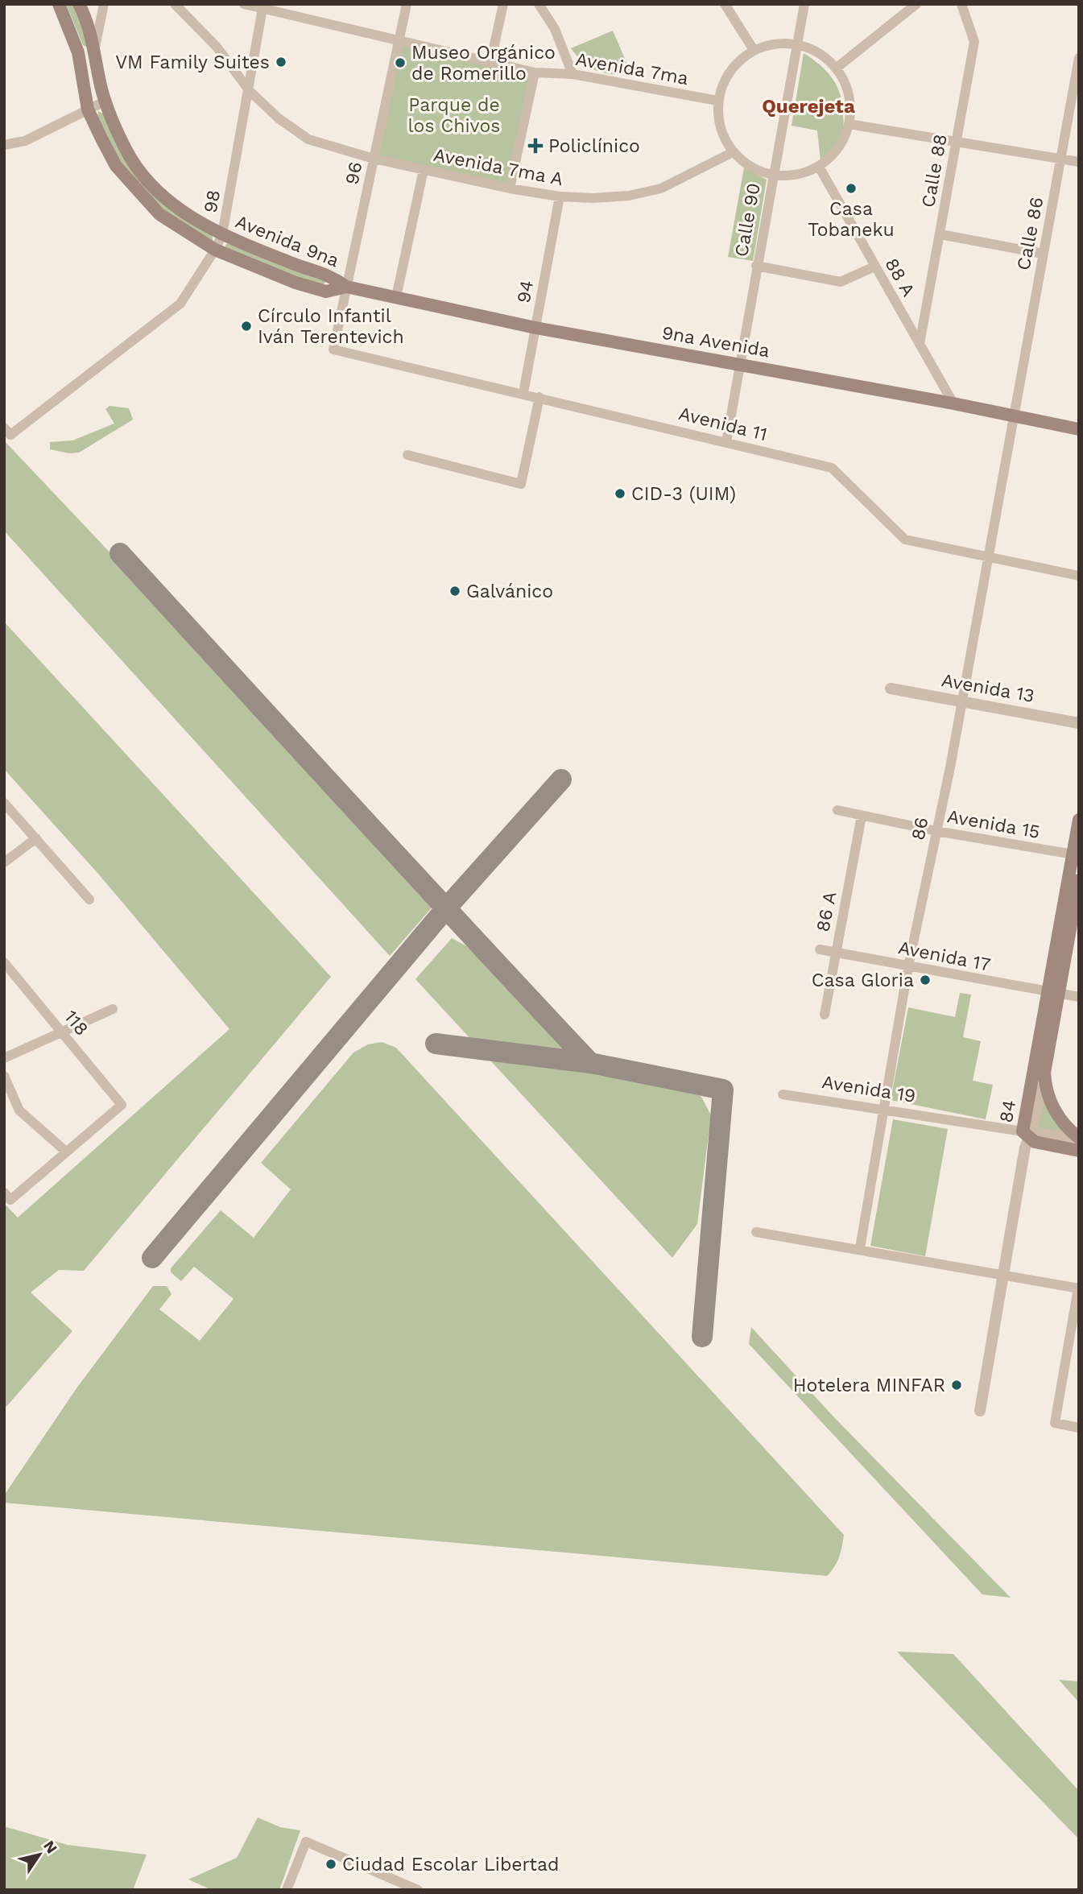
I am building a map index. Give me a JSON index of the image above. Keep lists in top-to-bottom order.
{
  "streets": {
    "main road": ["Avenida 9na", "9na Avenida", "84"],
    "street": [
      "Avenida 7ma",
      "Avenida 7ma A",
      "Calle 88",
      "96",
      "98",
      "Calle 90",
      "Calle 86",
      "88 A",
      "94",
      "Avenida 11",
      "Avenida 13",
      "Avenida 15",
      "86",
      "86 A",
      "Avenida 17",
      "118",
      "Avenida 19"
    ]
  },
  "crossings": [
    ["Avenida 7ma", "96"],
    ["Avenida 7ma", "98"],
    ["Avenida 7ma A", "96"],
    ["Avenida 7ma A", "98"],
    ["Avenida 7ma A", "94"],
    ["Calle 88", "88 A"],
    ["96", "Avenida 9na"],
    ["96", "9na Avenida"],
    ["96", "Avenida 11"],
    ["98", "Avenida 9na"],
    ["Calle 90", "9na Avenida"],
    ["Calle 90", "Avenida 11"],
    ["Calle 86", "9na Avenida"],
    ["Calle 86", "86"],
    ["Avenida 9na", "9na Avenida"],
    ["88 A", "9na Avenida"],
    ["94", "9na Avenida"],
    ["94", "Avenida 11"],
    ["9na Avenida", "86"],
    ["Avenida 11", "86"],
    ["Avenida 13", "86"],
    ["Avenida 15", "86"],
    ["Avenida 15", "86 A"],
    ["Avenida 15", "84"],
    ["86", "Avenida 17"],
    ["86", "Avenida 19"],
    ["86 A", "Avenida 17"],
    ["Avenida 17", "84"],
    ["Avenida 19", "84"]
  ],
  "districts": ["Querejeta"],
  "parks": ["Parque de los Chivos"],
  "places": {
    "other": [
      "VM Family Suites",
      "Museo Orgánico de Romerillo",
      "Casa Tobaneku",
      "Círculo Infantil Iván Terentevich",
      "CID-3 (UIM)",
      "Galvánico",
      "Casa Gloria",
      "Hotelera MINFAR",
      "Ciudad Escolar Libertad"
    ],
    "health": ["Policlínico"]
  },
  "north": "top right"
}
